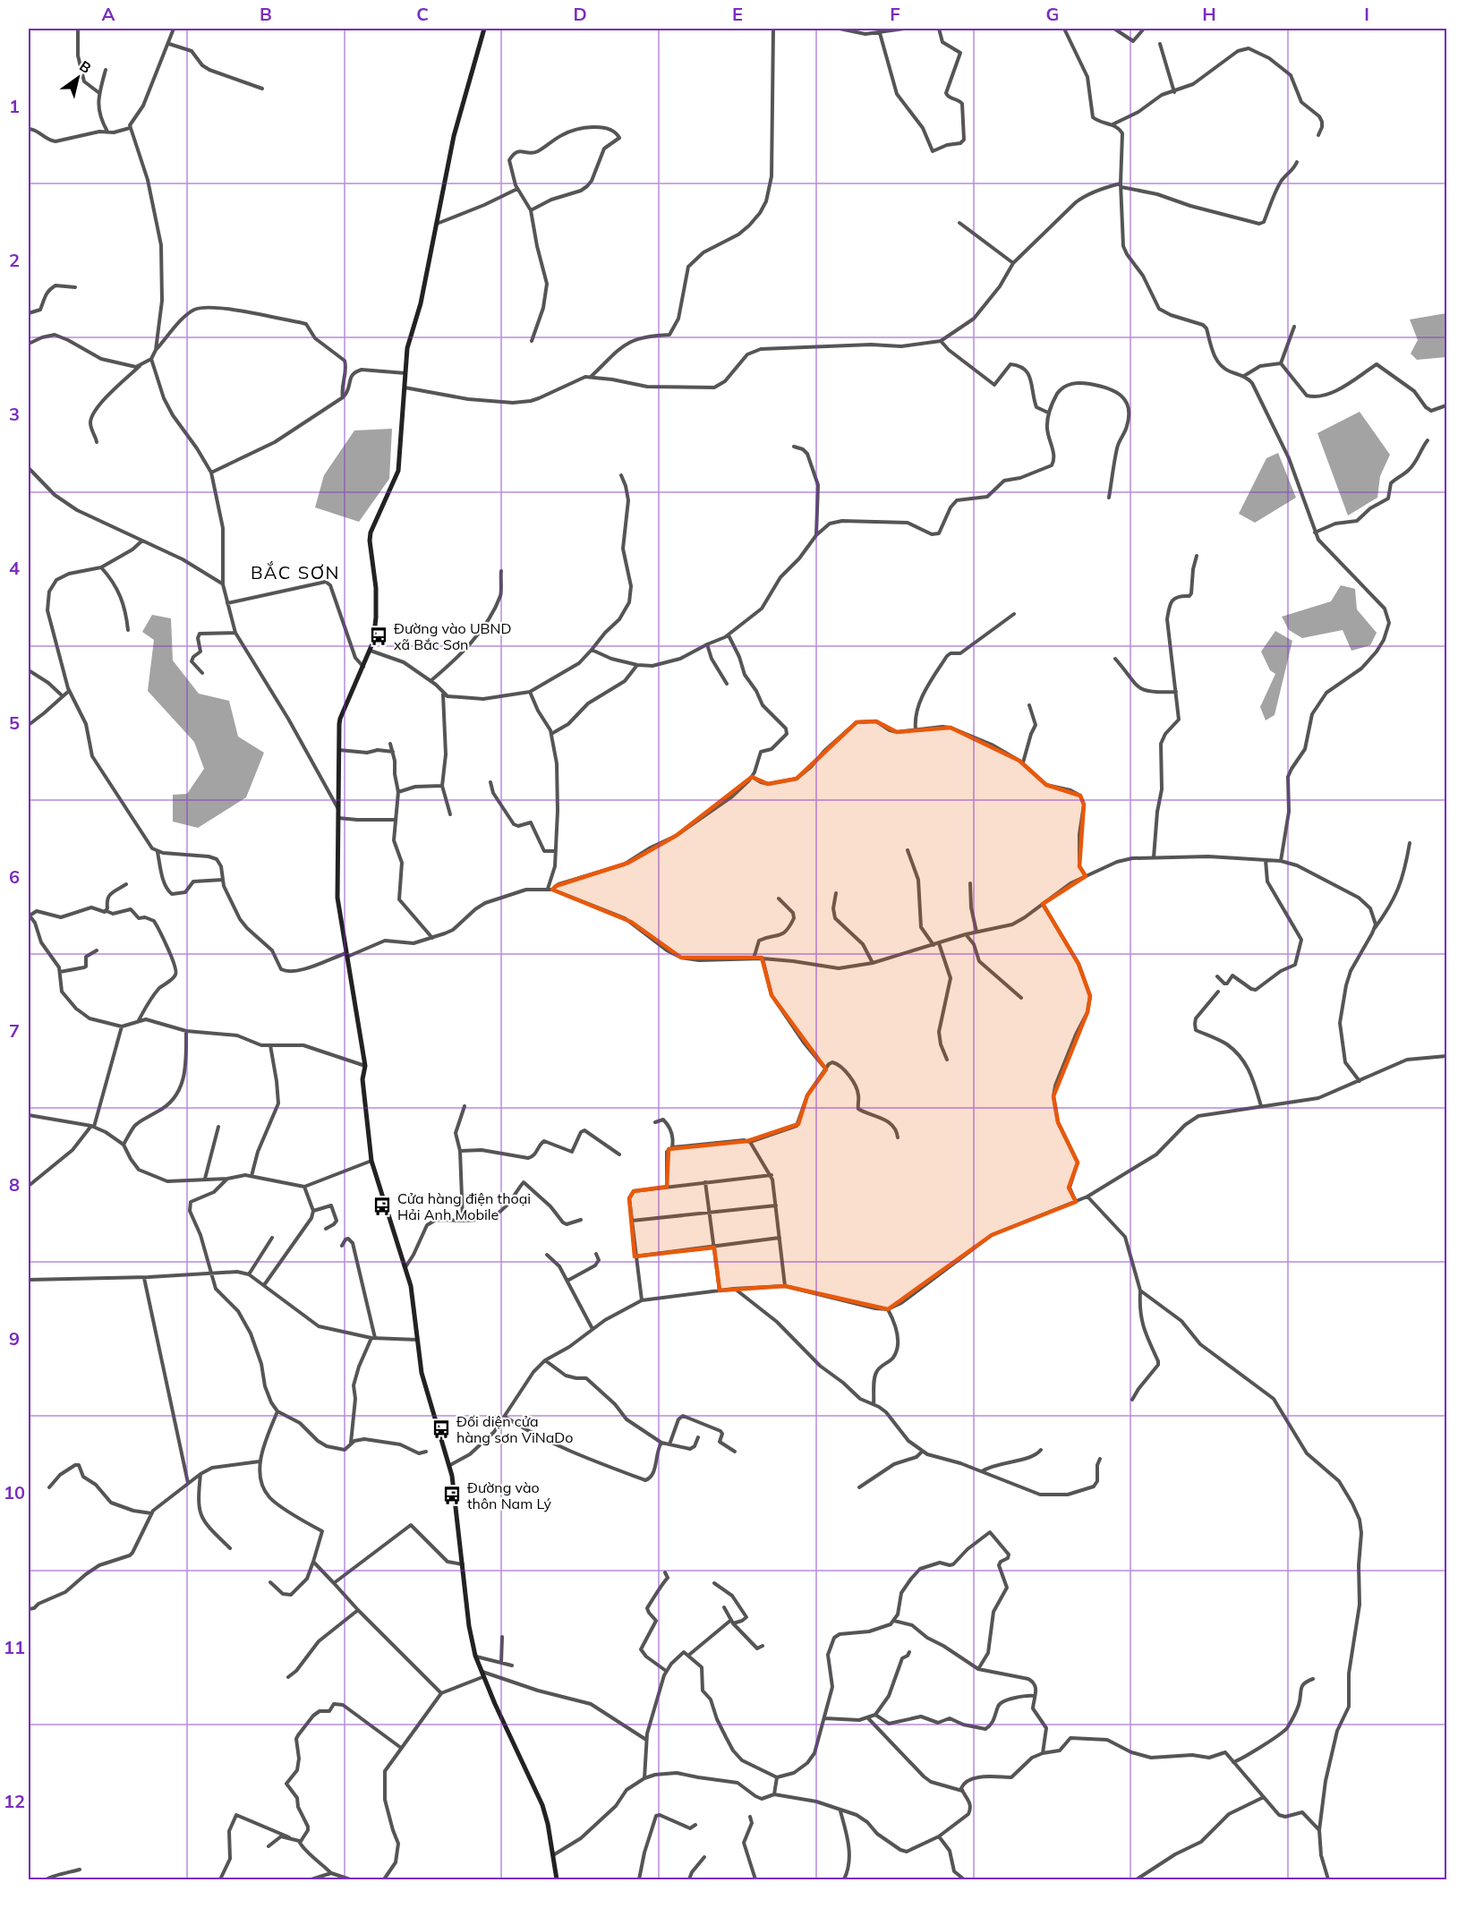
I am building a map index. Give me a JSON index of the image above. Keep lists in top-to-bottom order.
{
  "districts": ["BẮC SƠN"],
  "places": {
    "bus stop": [
      "Đường vào UBND xã Bắc Sơn",
      "Cửa hàng điện thoại Hải Anh Mobile",
      "Đối diện cửa hàng sơn ViNaDo",
      "Đường vào thôn Nam Lý"
    ]
  },
  "north": "top right",
  "grid": {
    "columns": [
      "A",
      "B",
      "C",
      "D",
      "E",
      "F",
      "G",
      "H",
      "I"
    ],
    "rows": [
      "1",
      "2",
      "3",
      "4",
      "5",
      "6",
      "7",
      "8",
      "9",
      "10",
      "11",
      "12"
    ]
  }
}
